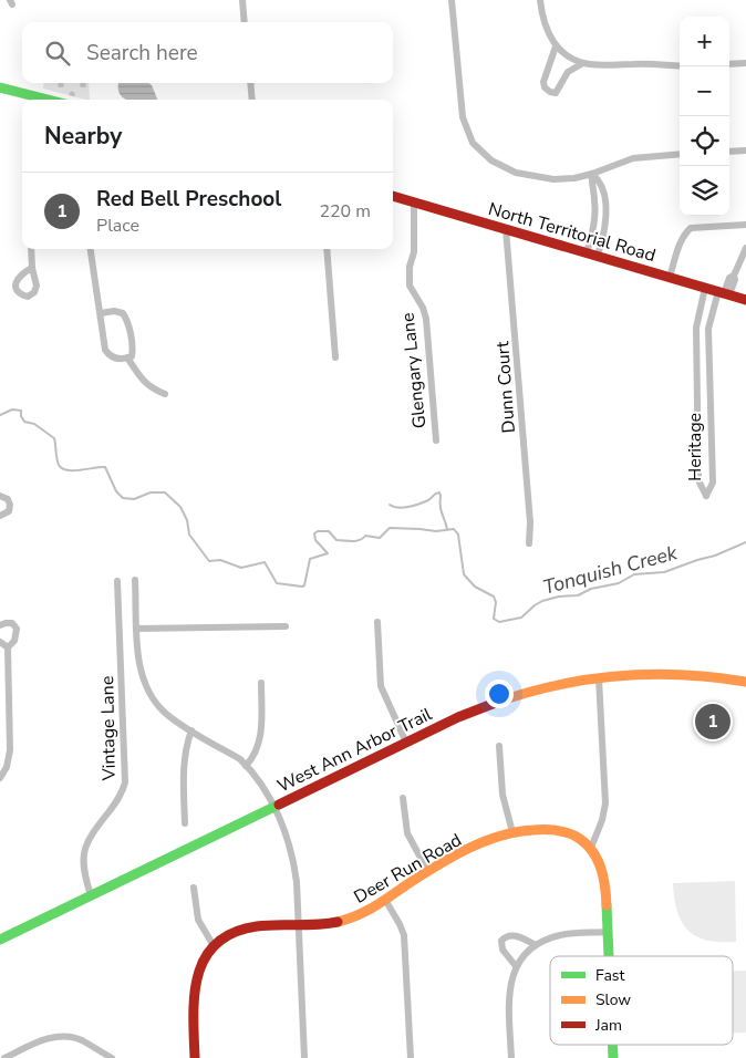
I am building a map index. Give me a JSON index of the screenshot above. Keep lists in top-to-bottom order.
{
  "streets": {
    "street": [
      "North Territorial Road",
      "Glengary Lane",
      "Dunn Court",
      "Heritage",
      "Vintage Lane",
      "West Ann Arbor Trail",
      "Deer Run Road"
    ]
  },
  "crossings": [
    ["North Territorial Road", "Glengary Lane"],
    ["North Territorial Road", "Dunn Court"],
    ["North Territorial Road", "Heritage"],
    ["Vintage Lane", "West Ann Arbor Trail"]
  ],
  "water": ["Tonquish Creek"],
  "legend": ["Fast", "Slow", "Jam"],
  "page": {
    "map_buttons": ["+", "−"],
    "search": "Search here",
    "heading": "Nearby",
    "list": [
      {
        "mark": "1",
        "name": "Red Bell Preschool",
        "note": "Place",
        "value": "220 m"
      }
    ],
    "pins": "1"
  }
}
